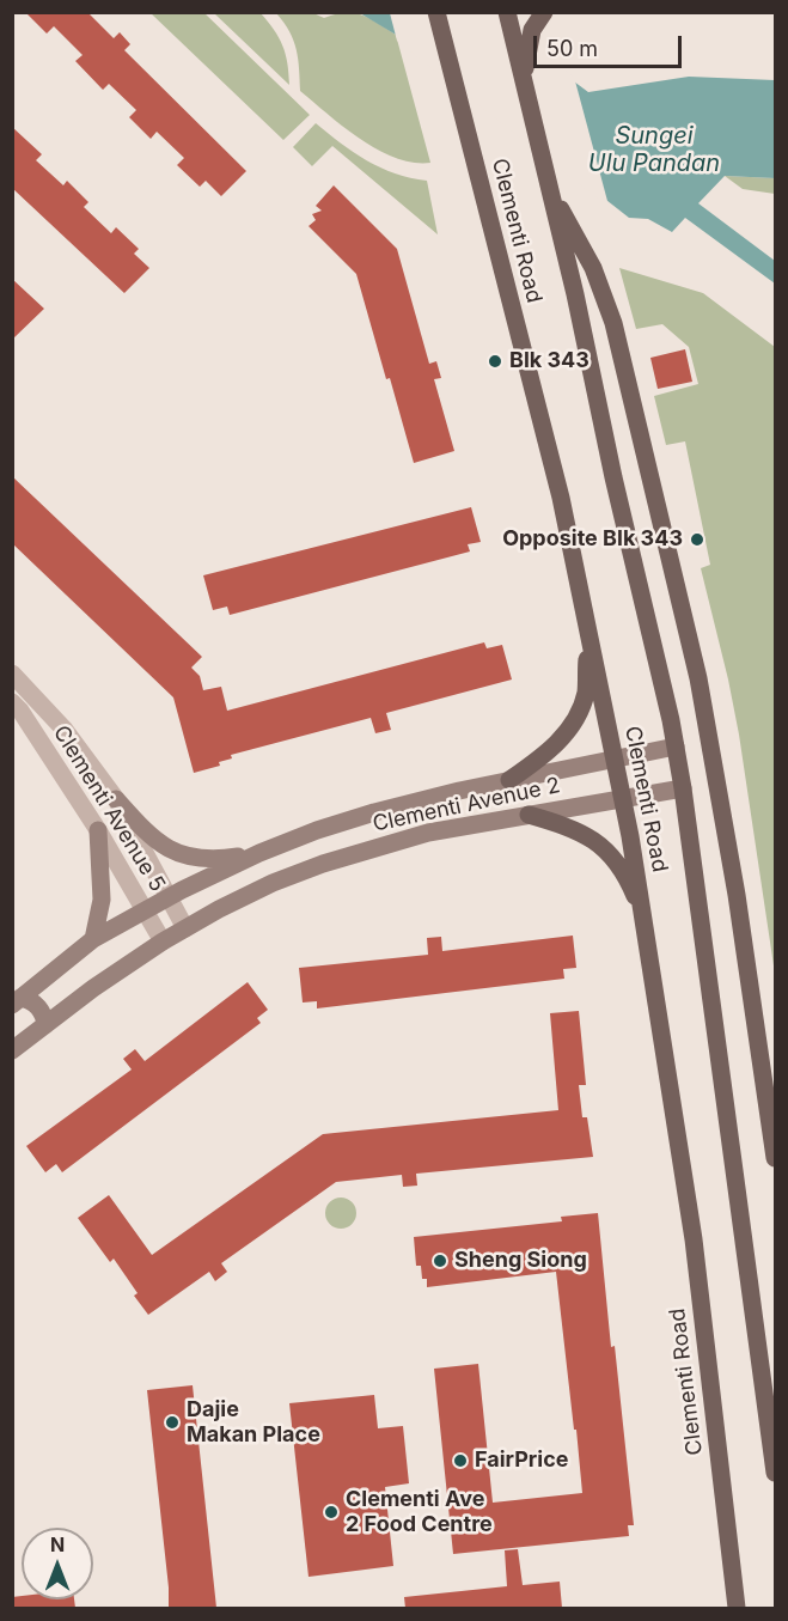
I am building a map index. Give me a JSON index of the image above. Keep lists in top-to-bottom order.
{
  "streets": {
    "main road": ["Clementi Road", "Clementi Avenue 2"],
    "street": ["Clementi Avenue 5"]
  },
  "crossings": [
    ["Clementi Road", "Clementi Avenue 2"],
    ["Clementi Avenue 2", "Clementi Avenue 5"]
  ],
  "water": ["Sungei Ulu Pandan"],
  "places": [
    "Blk 343",
    "Opposite Blk 343",
    "Sheng Siong",
    "Dajie Makan Place",
    "FairPrice",
    "Clementi Ave 2 Food Centre"
  ],
  "scale_bar": "50 m",
  "north": "top"
}
